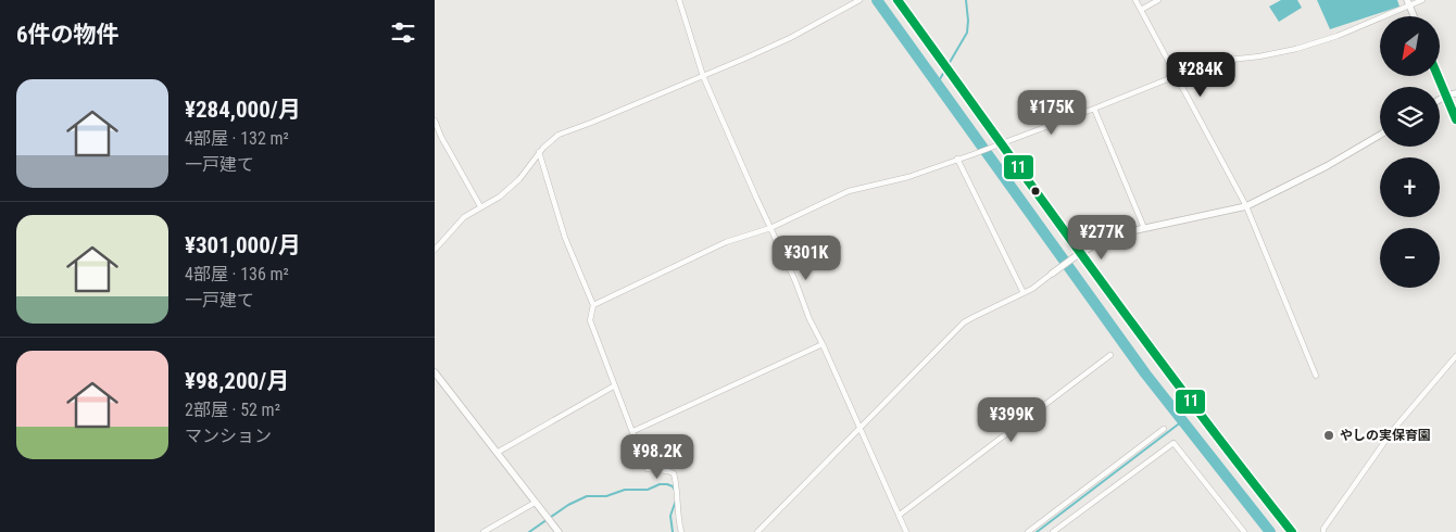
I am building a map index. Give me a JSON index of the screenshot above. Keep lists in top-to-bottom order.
{
  "places": ["やしの実保育園"],
  "lines": ["transit line 11"],
  "north": "bottom left",
  "page": {
    "heading": "6件の物件",
    "map_buttons": ["+", "−"],
    "price": [
      "¥284K",
      "¥175K",
      "¥277K",
      "¥301K",
      "¥399K",
      "¥98.2K"
    ],
    "list": [
      {
        "name": "¥284,000/月",
        "note": "4部屋 · 132 m² · 一戸建て"
      },
      {
        "name": "¥301,000/月",
        "note": "4部屋 · 136 m² · 一戸建て"
      },
      {
        "name": "¥98,200/月",
        "note": "2部屋 · 52 m² · マンション"
      }
    ]
  }
}
